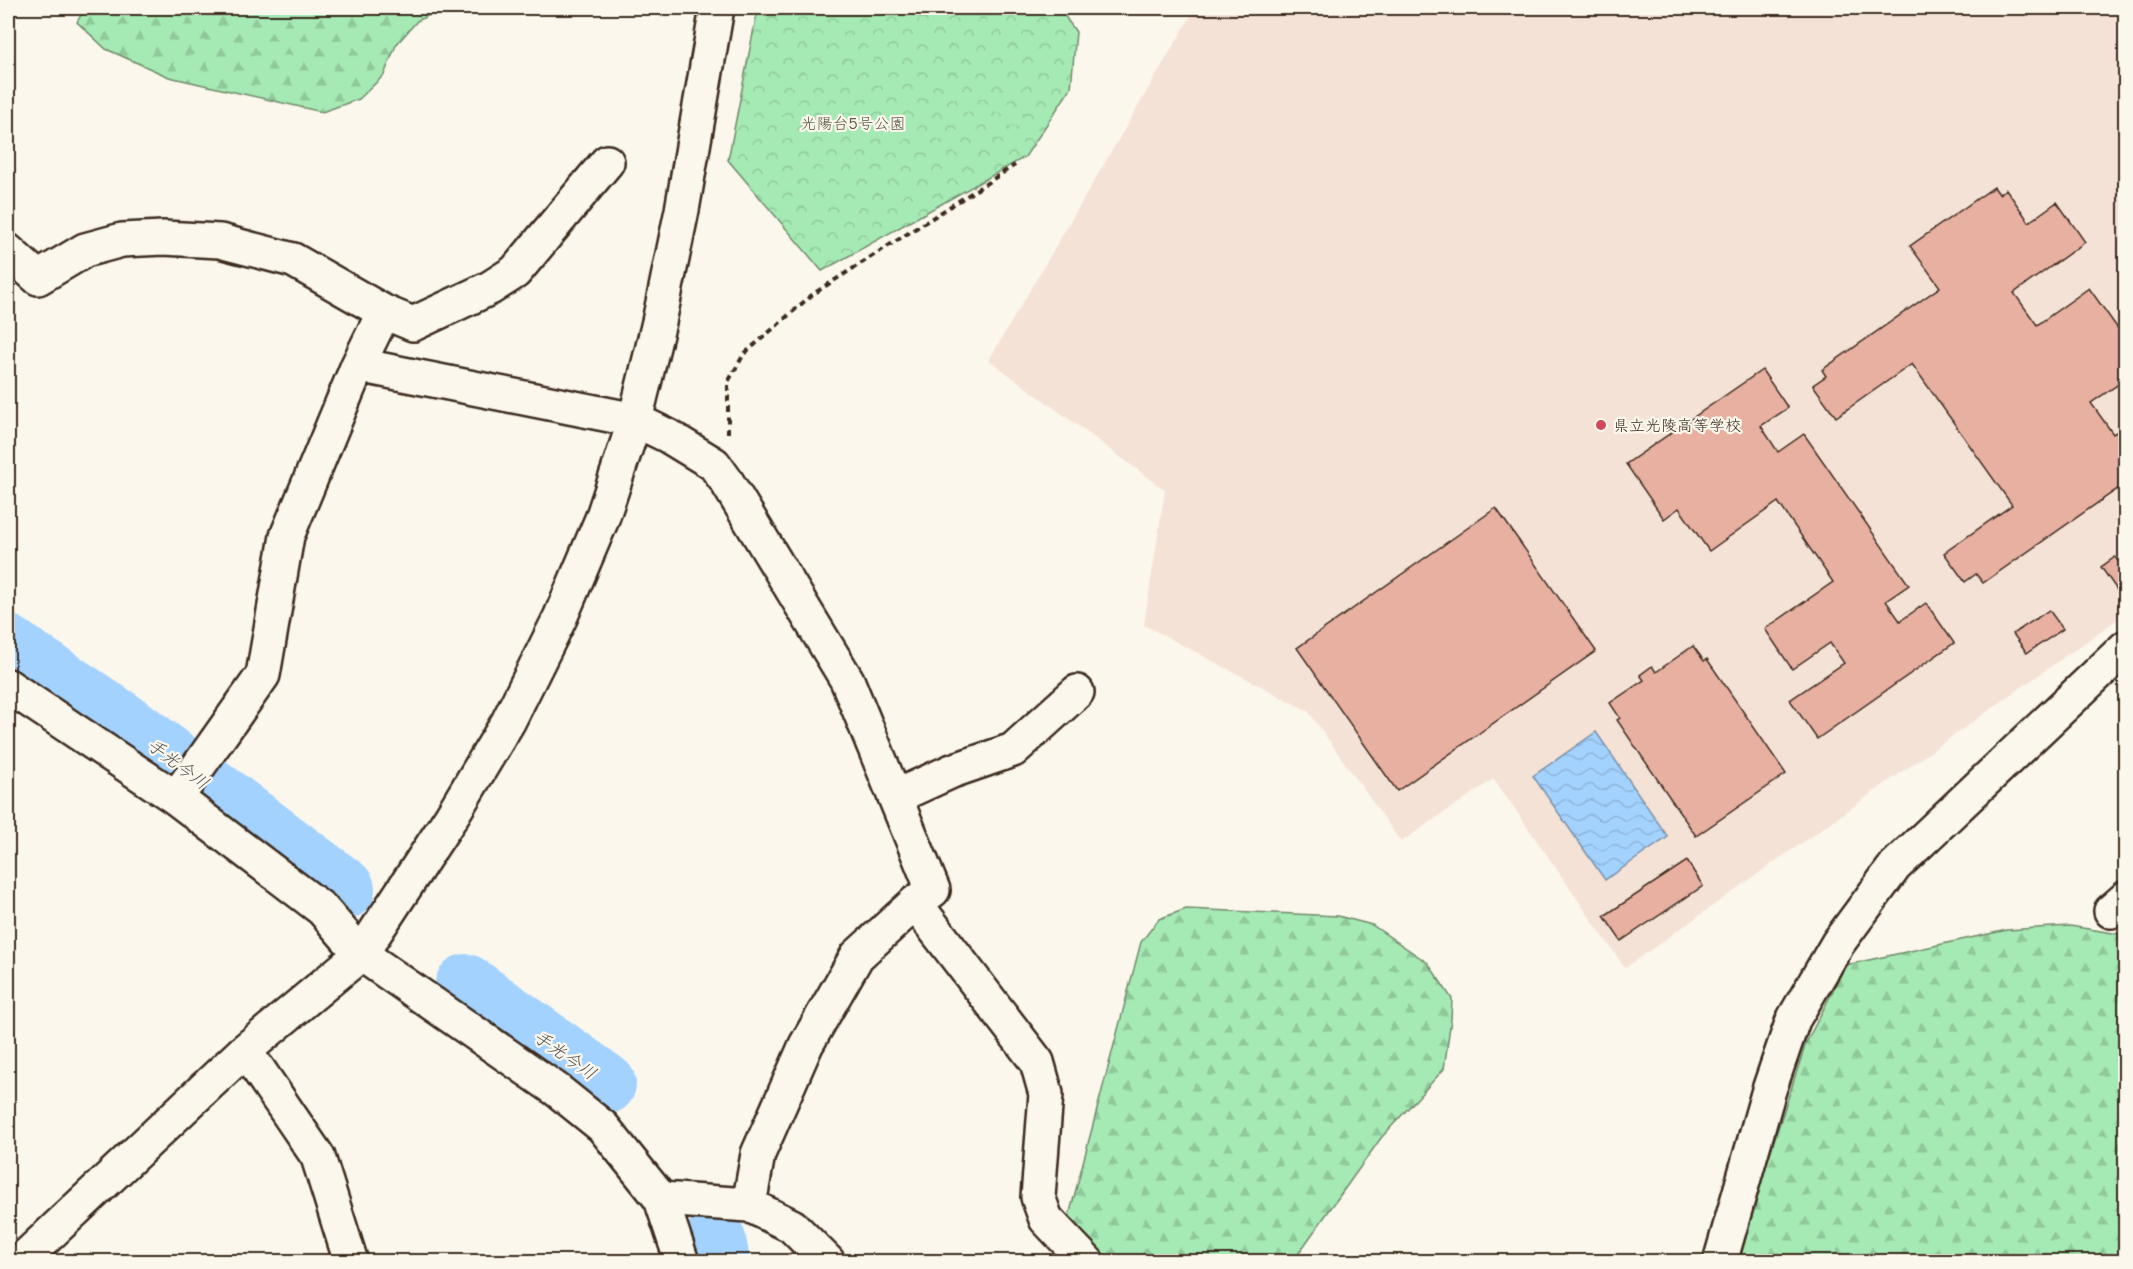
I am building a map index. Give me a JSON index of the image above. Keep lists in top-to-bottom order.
{
  "water": ["手光今川"],
  "parks": ["光陽台5号公園"],
  "places": ["県立光陵高等学校"]
}
